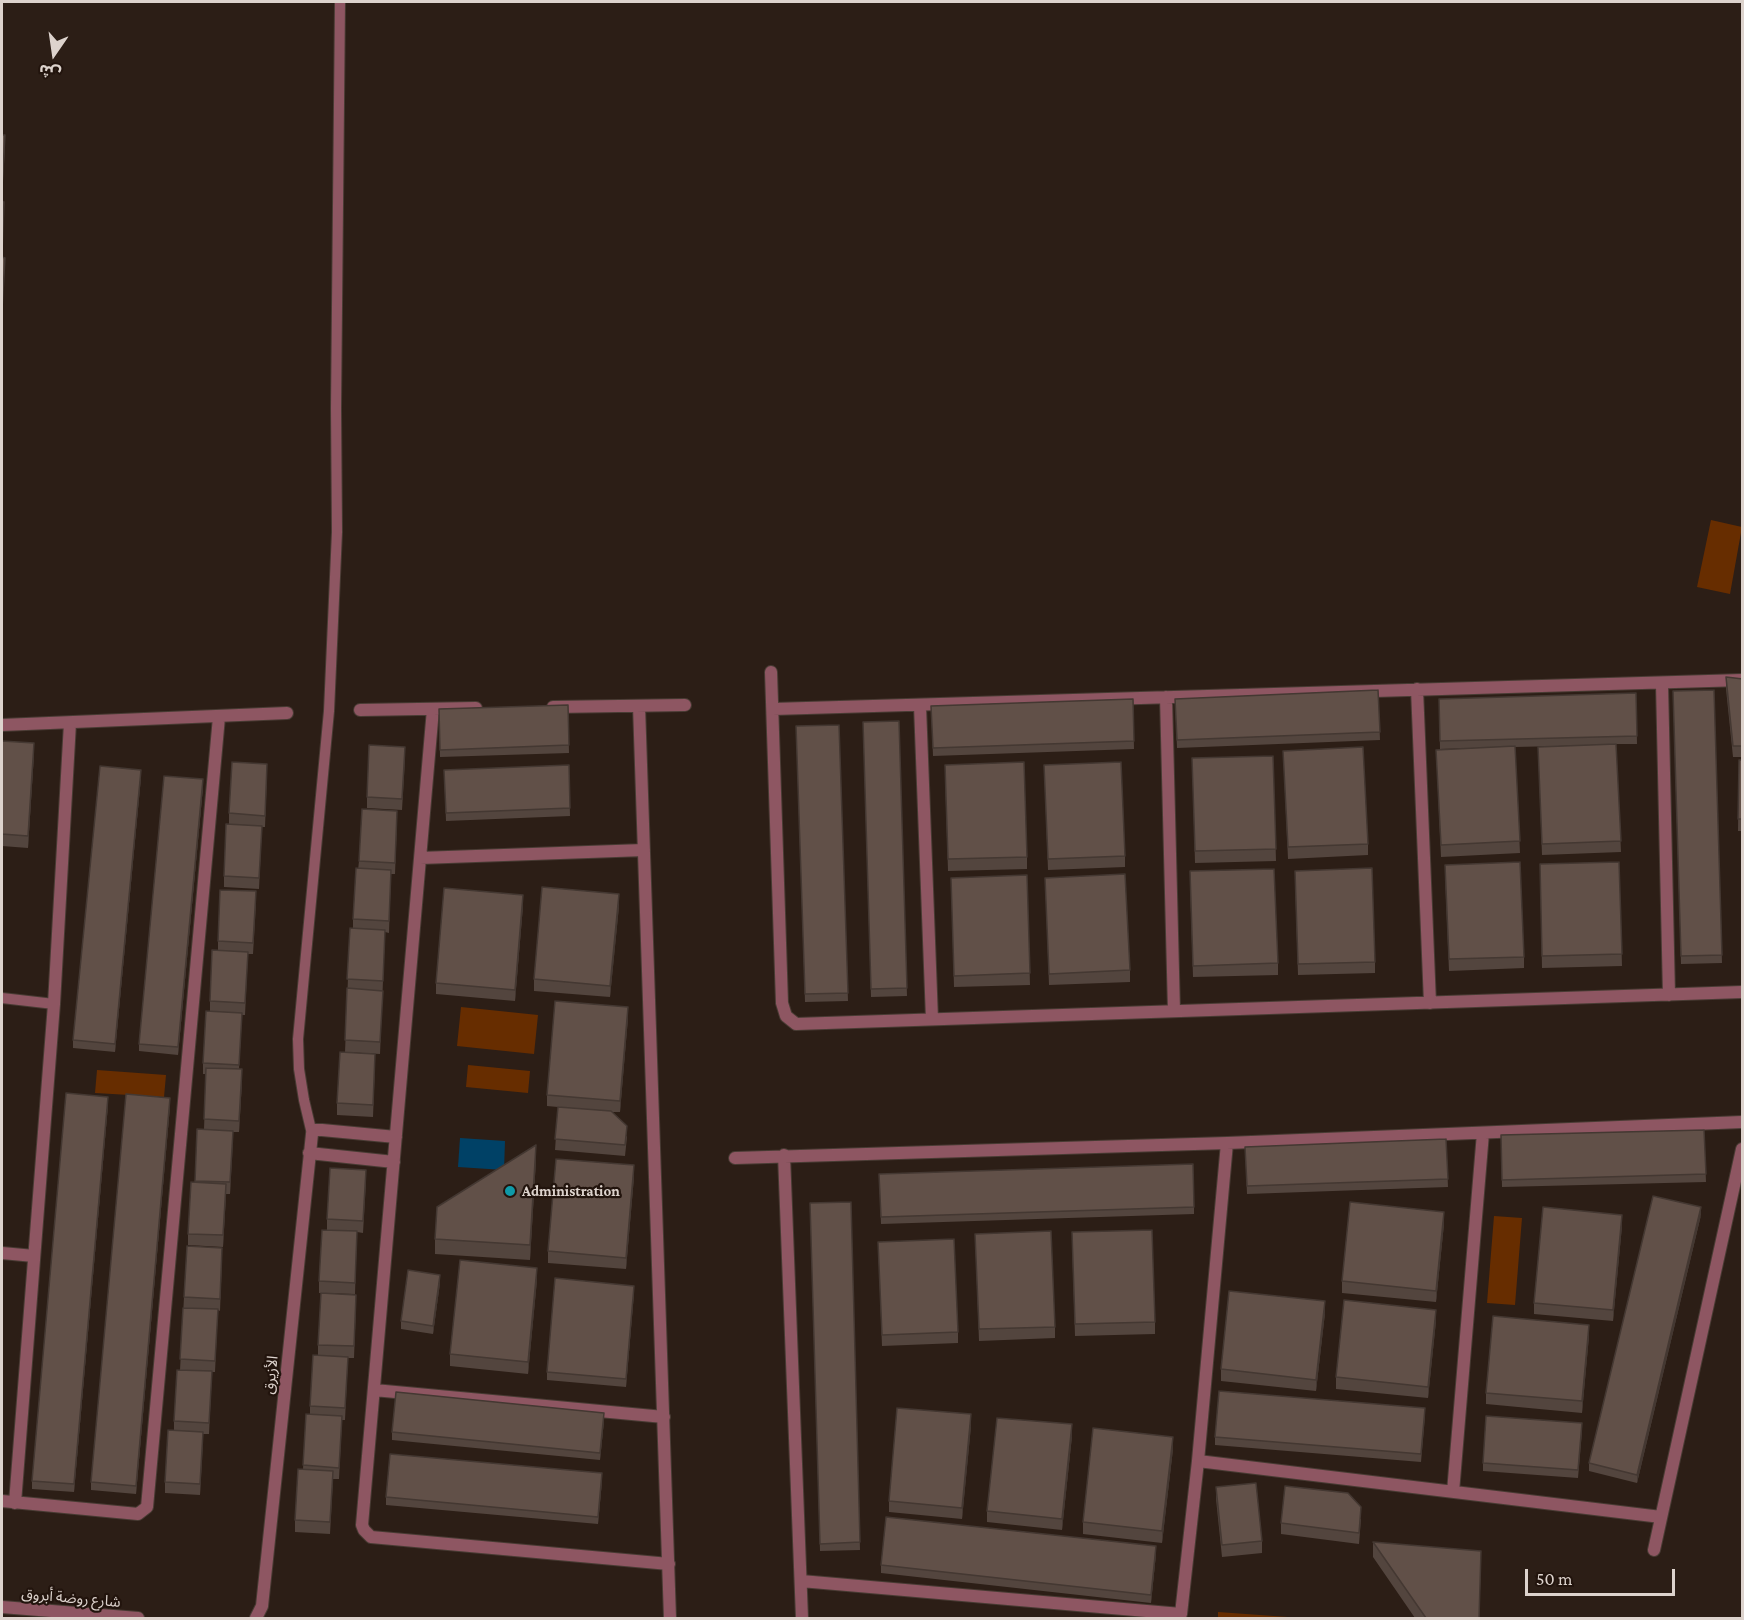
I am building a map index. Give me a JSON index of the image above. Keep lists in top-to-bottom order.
{
  "streets": {
    "street": ["الأزيرق", "شارع روضة أبروق"]
  },
  "places": ["Administration"],
  "scale_bar": "50 m",
  "north": "bottom"
}
